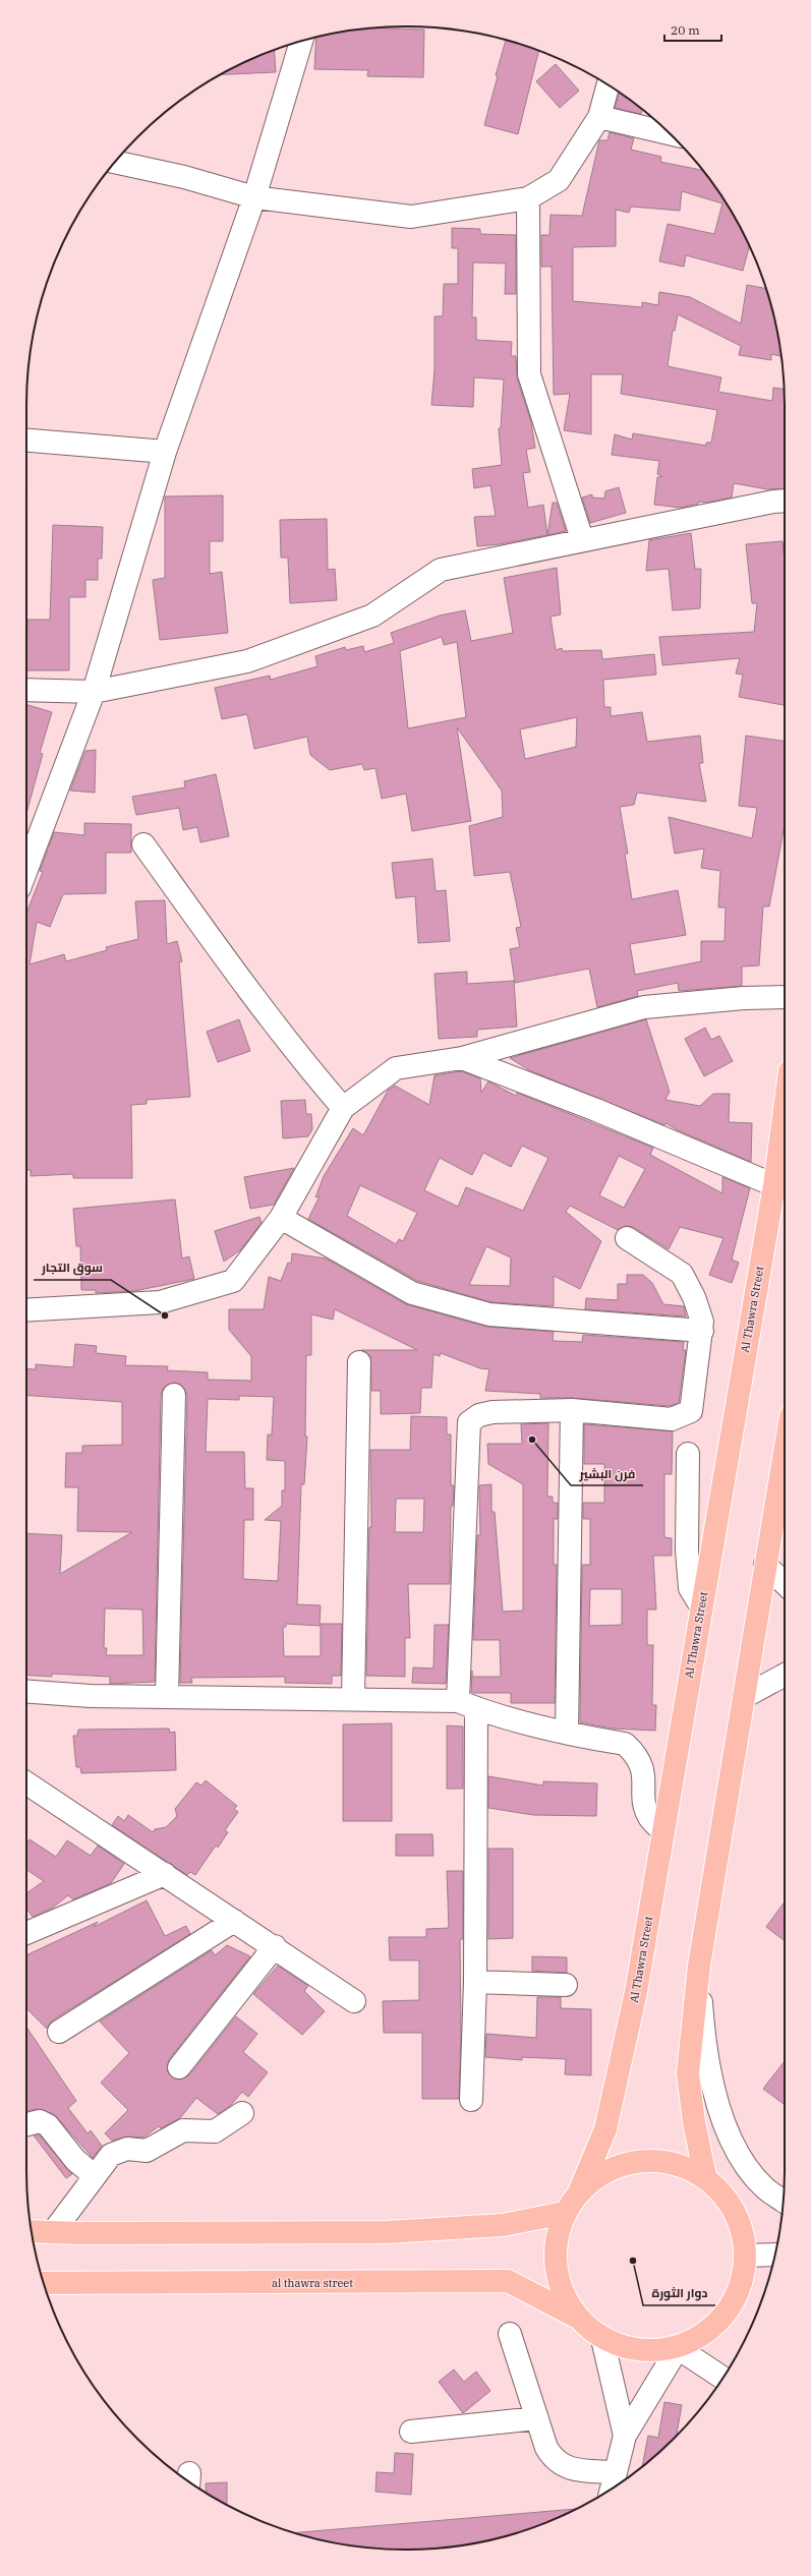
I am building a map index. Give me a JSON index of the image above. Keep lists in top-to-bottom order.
{
  "streets": {
    "main road": ["Al Thawra Street", "al thawra street"]
  },
  "places": ["سوق التجار", "فرن البشير", "دوار الثورة"],
  "scale_bar": "20 m"
}
